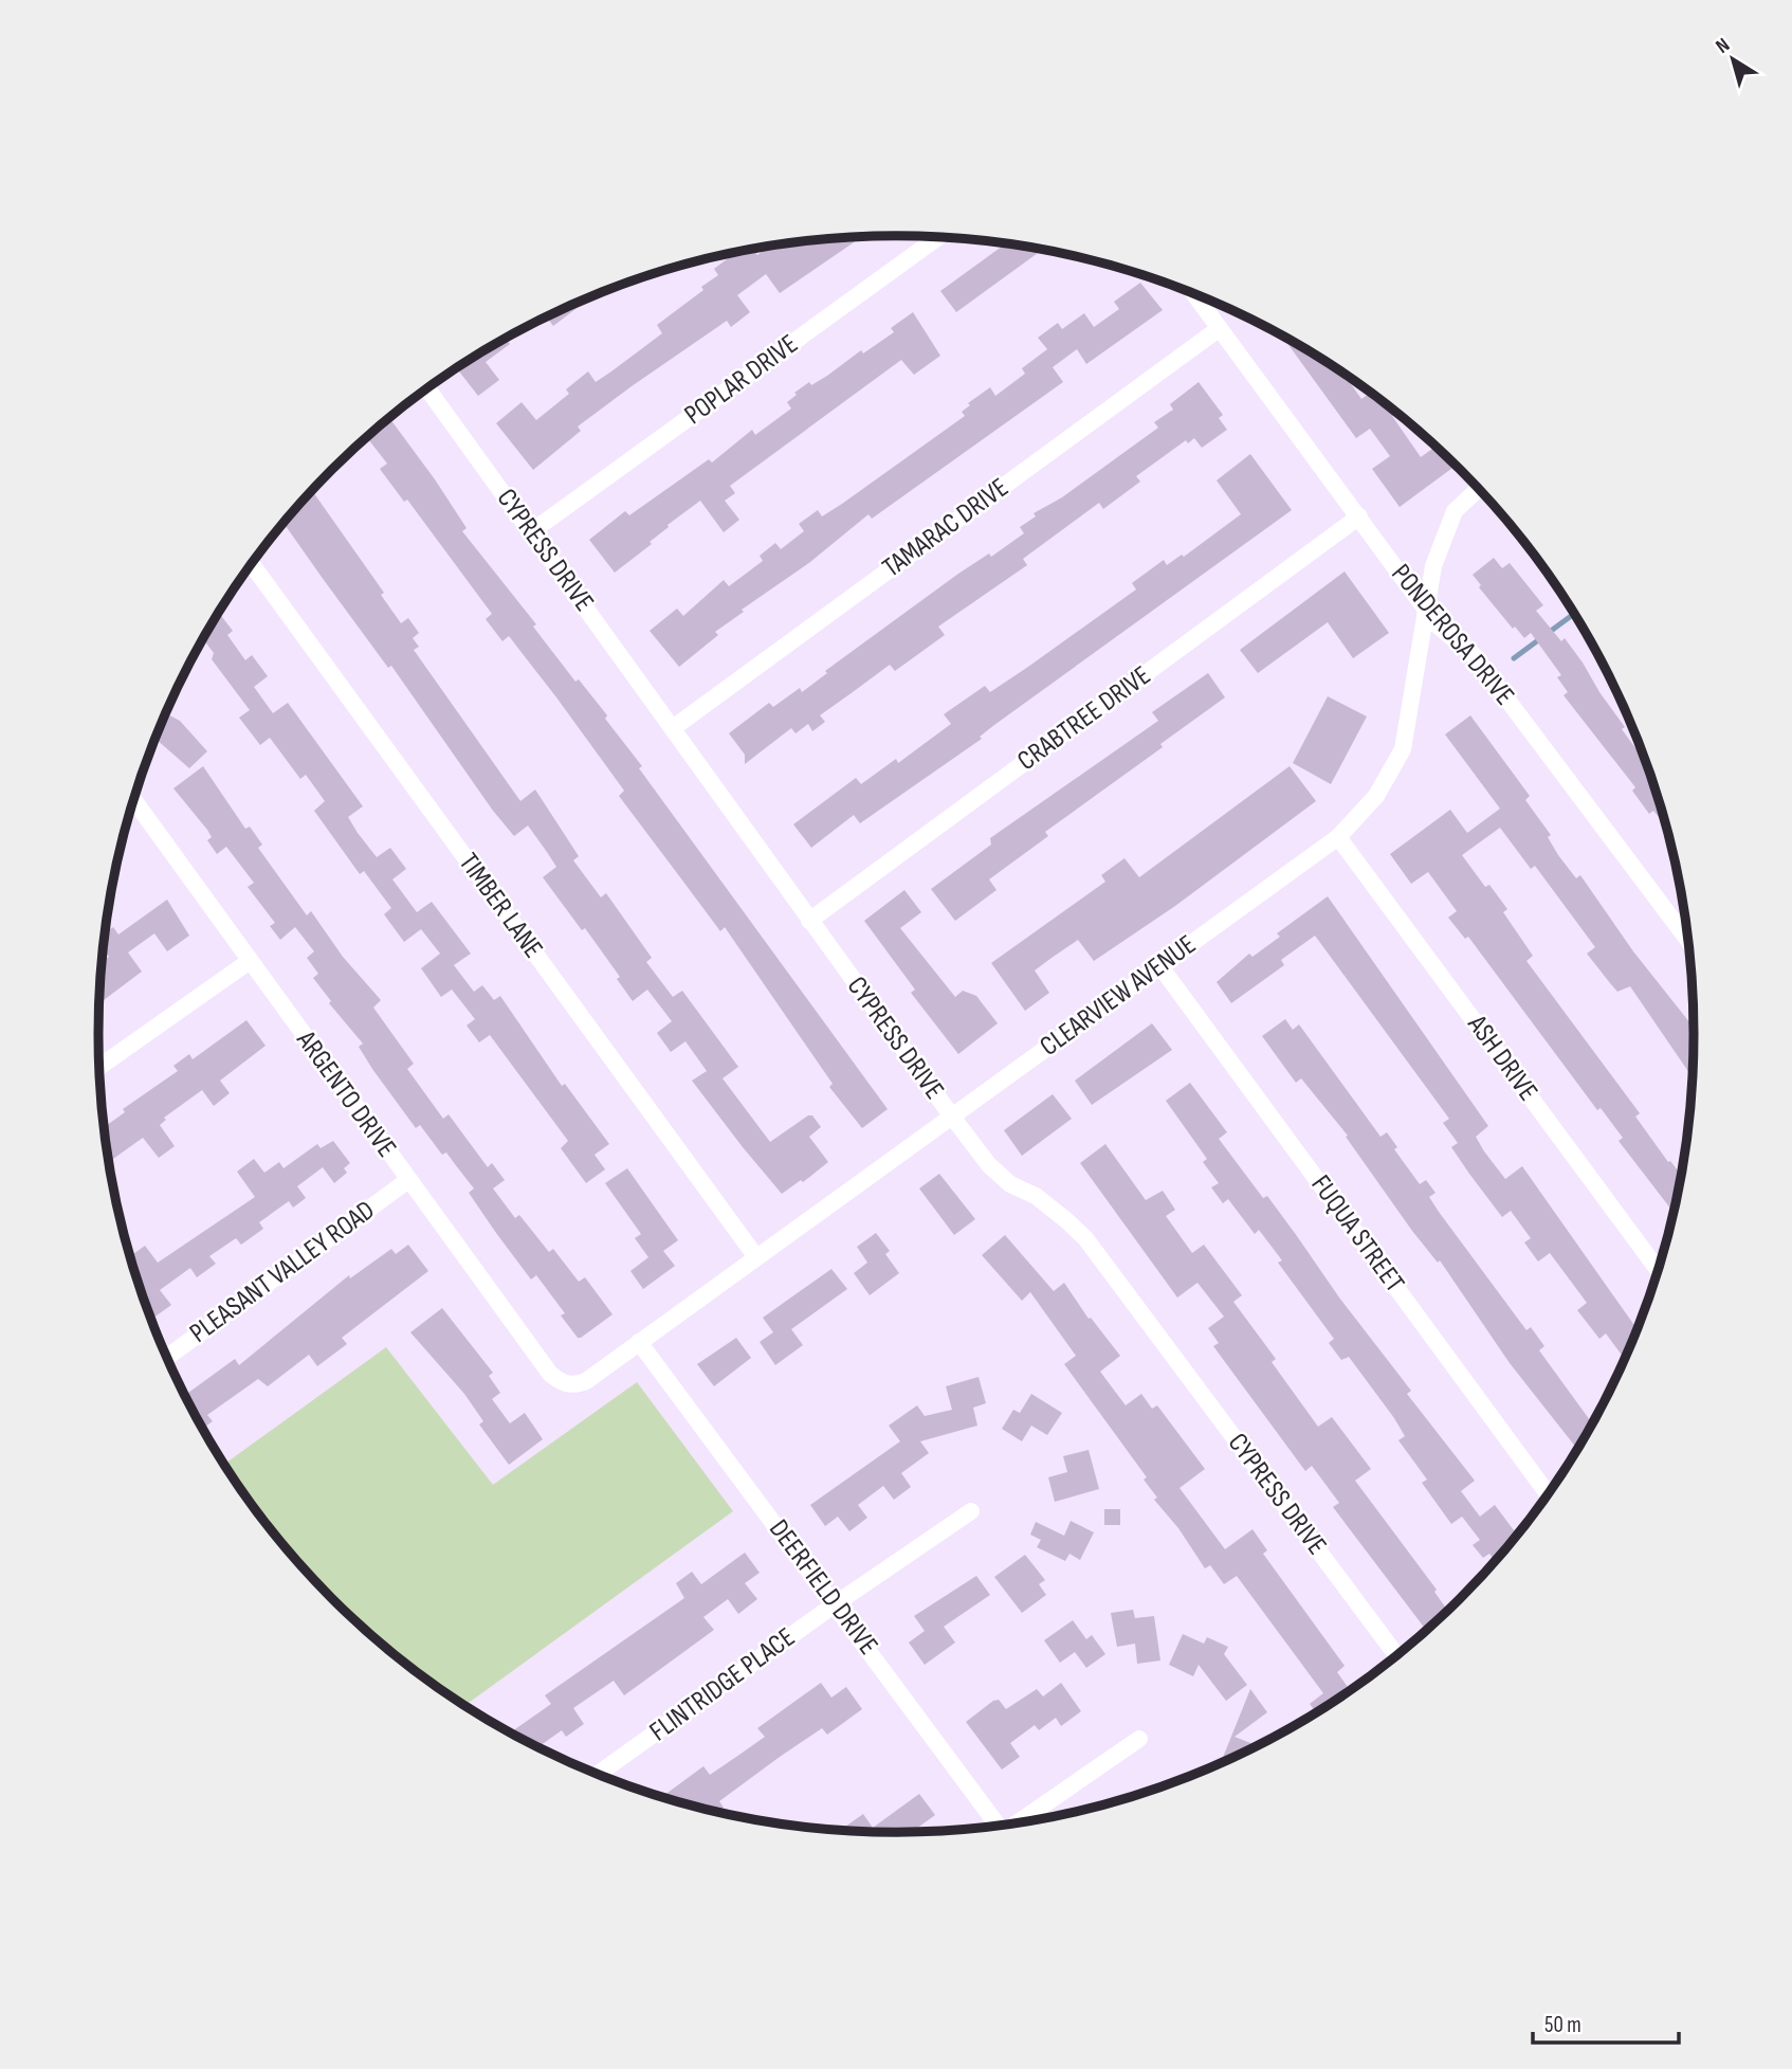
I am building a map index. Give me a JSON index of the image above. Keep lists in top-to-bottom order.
{
  "streets": {
    "street": [
      "POPLAR DRIVE",
      "TAMARAC DRIVE",
      "CYPRESS DRIVE",
      "PONDEROSA DRIVE",
      "CRABTREE DRIVE",
      "TIMBER LANE",
      "CLEARVIEW AVENUE",
      "ASH DRIVE",
      "ARGENTO DRIVE",
      "FUQUA STREET",
      "PLEASANT VALLEY ROAD",
      "DEERFIELD DRIVE",
      "FLINTRIDGE PLACE"
    ]
  },
  "crossings": [
    ["POPLAR DRIVE", "CYPRESS DRIVE"],
    ["TAMARAC DRIVE", "CYPRESS DRIVE"],
    ["TAMARAC DRIVE", "PONDEROSA DRIVE"],
    ["CYPRESS DRIVE", "CRABTREE DRIVE"],
    ["CYPRESS DRIVE", "CLEARVIEW AVENUE"],
    ["PONDEROSA DRIVE", "CRABTREE DRIVE"],
    ["PONDEROSA DRIVE", "CLEARVIEW AVENUE"],
    ["TIMBER LANE", "CLEARVIEW AVENUE"],
    ["CLEARVIEW AVENUE", "ASH DRIVE"],
    ["CLEARVIEW AVENUE", "ARGENTO DRIVE"],
    ["CLEARVIEW AVENUE", "FUQUA STREET"],
    ["CLEARVIEW AVENUE", "DEERFIELD DRIVE"],
    ["ARGENTO DRIVE", "PLEASANT VALLEY ROAD"],
    ["DEERFIELD DRIVE", "FLINTRIDGE PLACE"]
  ],
  "scale_bar": "50 m",
  "north": "top left"
}
